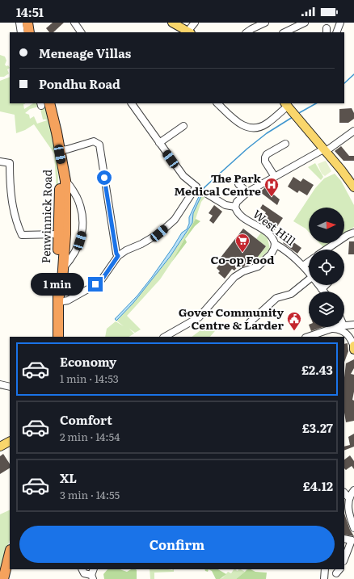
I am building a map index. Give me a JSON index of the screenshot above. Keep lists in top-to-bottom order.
{
  "streets": {
    "highway": ["Penwinnick Road"],
    "street": ["West Hill"]
  },
  "places": {
    "hospital": ["The Park Medical Centre"],
    "supermarket": ["Co-op Food"],
    "public building": ["Gover Community Centre & Larder"]
  },
  "north": "right",
  "page": {
    "status": "14:51",
    "banner": ["Meneage Villas", "Pondhu Road"],
    "bubble": "1 min",
    "list": [
      {
        "name": "Economy",
        "note": "1 min · 14:53",
        "value": "£2.43"
      },
      {
        "name": "Comfort",
        "note": "2 min · 14:54",
        "value": "£3.27"
      },
      {
        "name": "XL",
        "note": "3 min · 14:55",
        "value": "£4.12"
      }
    ],
    "buttons": "Confirm"
  }
}
